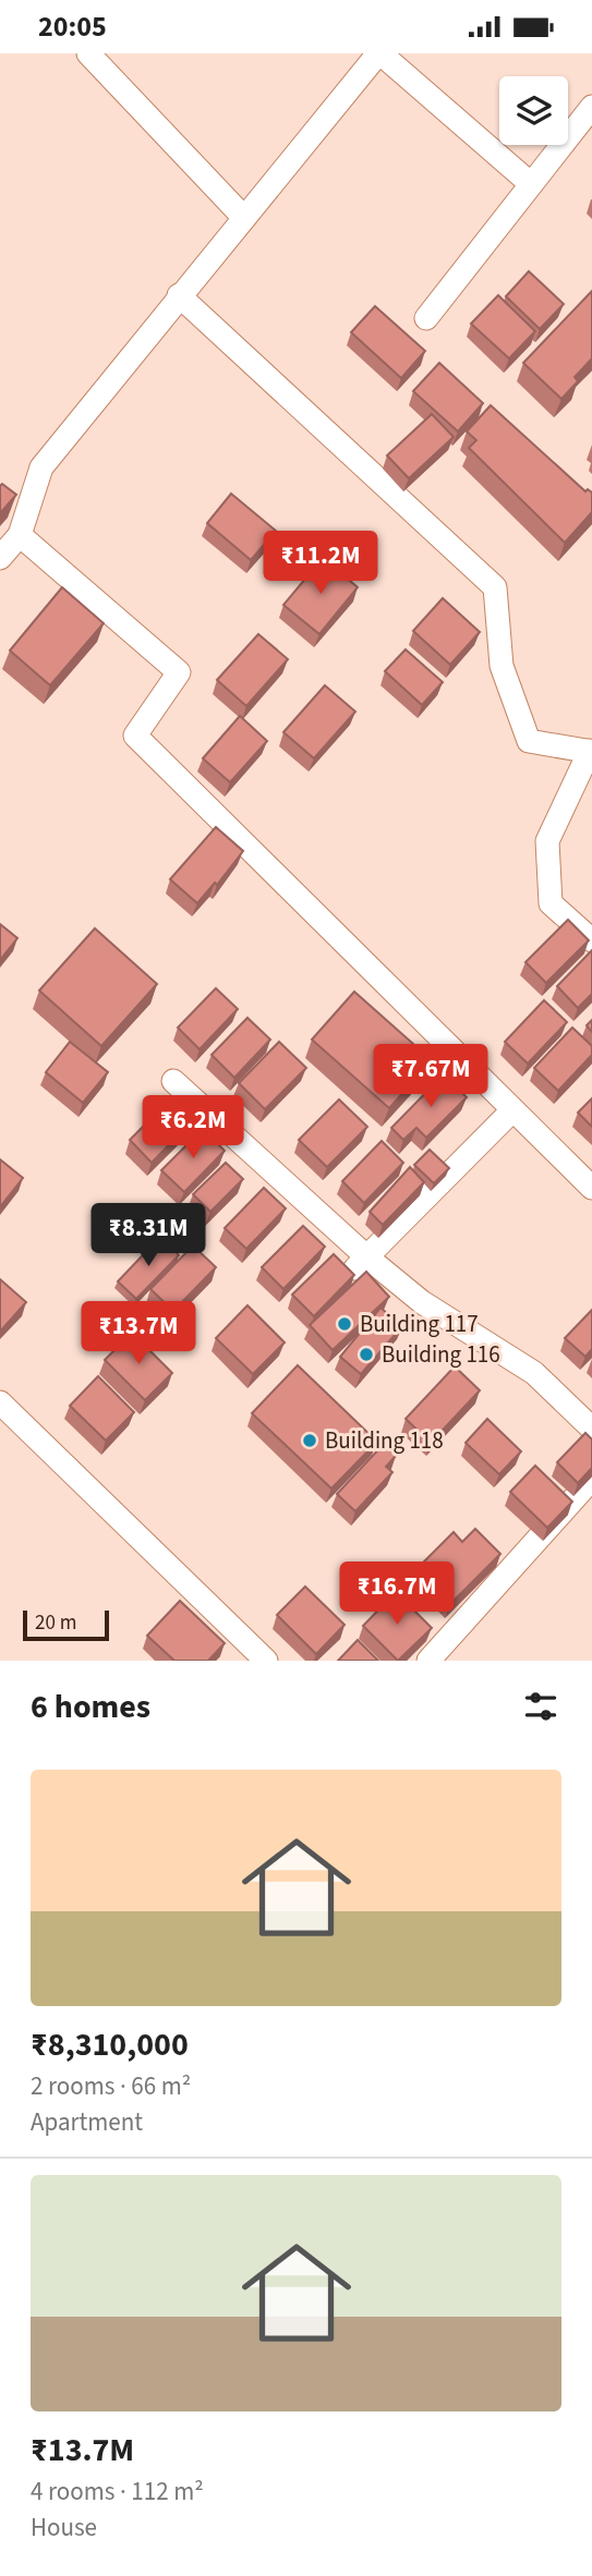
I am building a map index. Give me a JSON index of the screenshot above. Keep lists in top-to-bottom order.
{
  "places": ["Building 117", "Building 116", "Building 118"],
  "scale_bar": "20 m",
  "page": {
    "status": "20:05",
    "price": [
      "₹11.2M",
      "₹7.67M",
      "₹6.2M",
      "₹8.31M",
      "₹13.7M",
      "₹16.7M"
    ],
    "scale": "20 m",
    "heading": "6 homes",
    "list": [
      {
        "name": "₹8,310,000",
        "note": "2 rooms · 66 m² · Apartment"
      },
      {
        "name": "₹13.7M",
        "note": "4 rooms · 112 m² · House"
      }
    ]
  }
}
